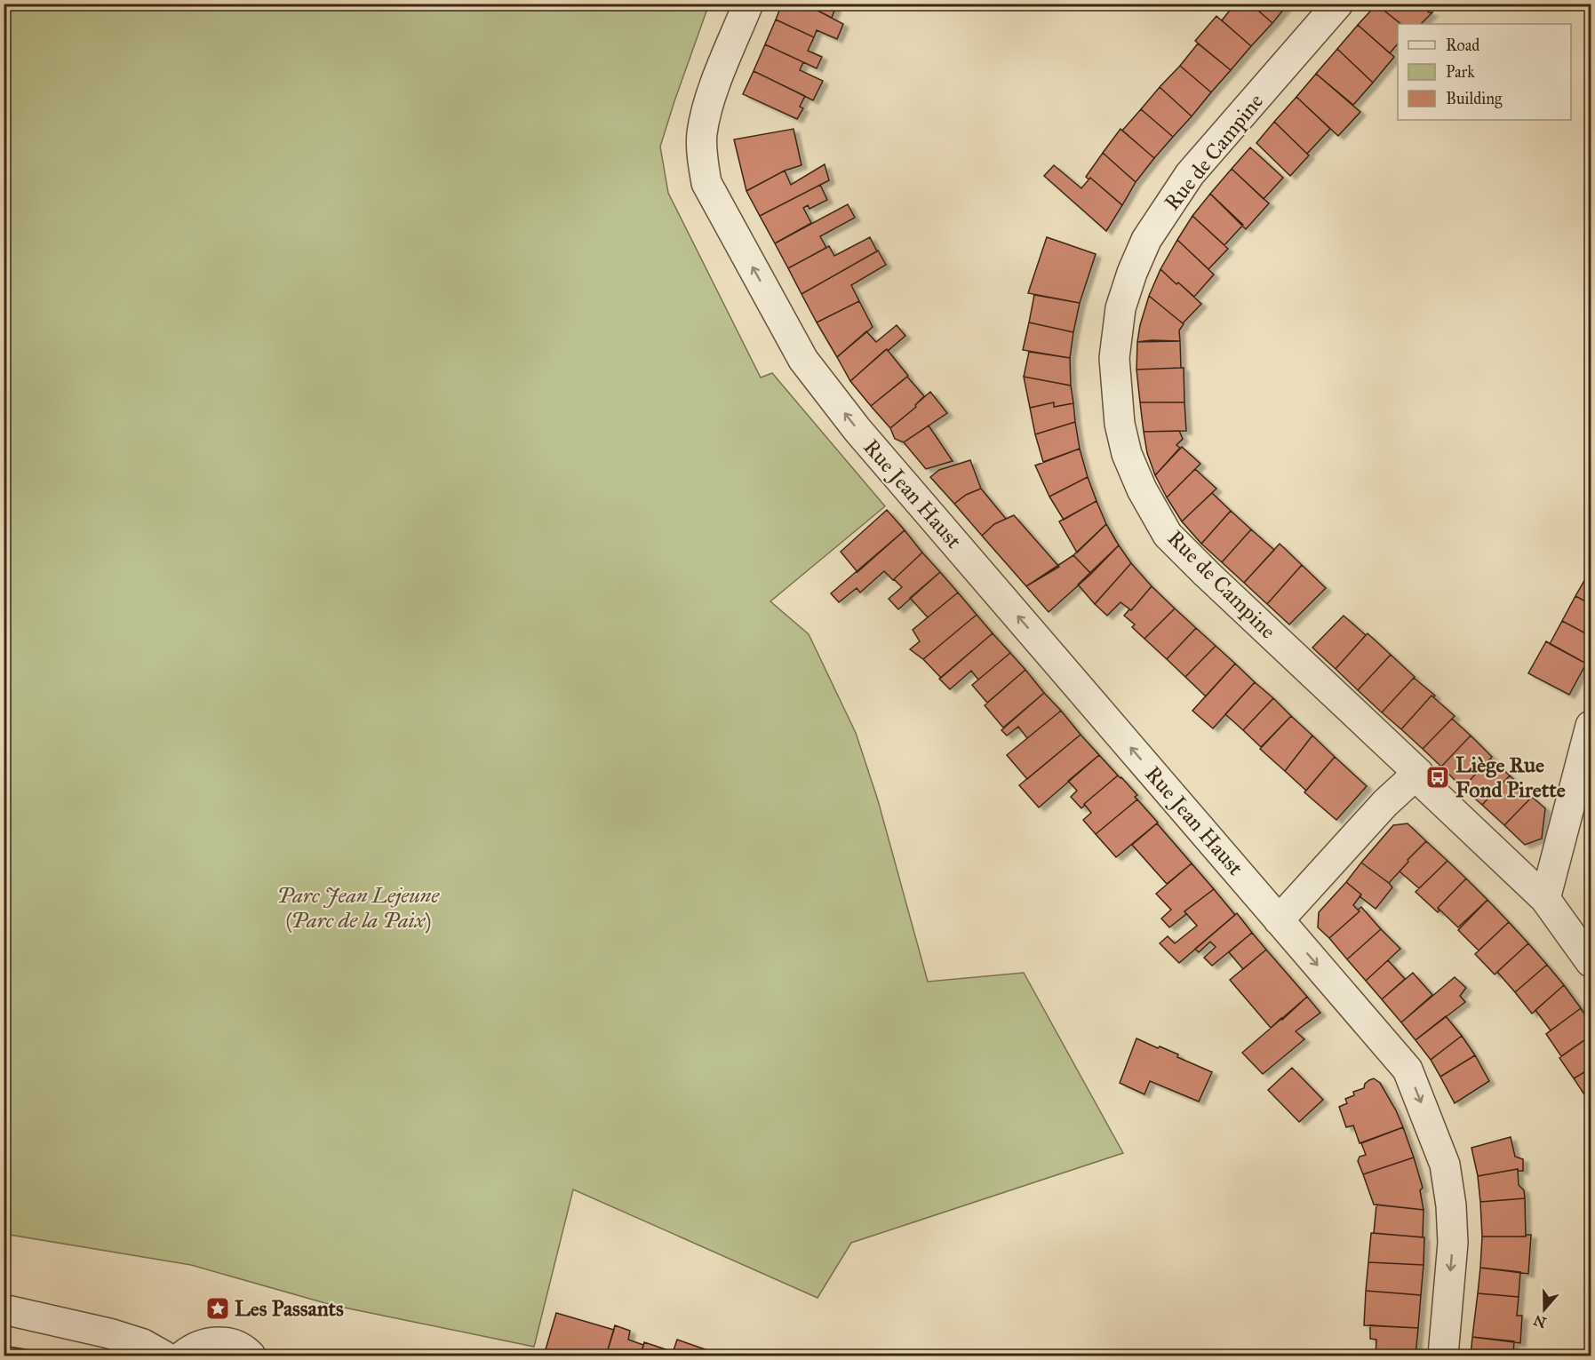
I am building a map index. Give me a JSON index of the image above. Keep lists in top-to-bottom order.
{
  "streets": {
    "street": ["Rue de Campine", "Rue Jean Haust"]
  },
  "parks": ["Parc Jean Lejeune (Parc de la Paix)"],
  "places": {
    "bus stop": ["Liège Rue Fond Pirette"],
    "place": ["Les Passants"]
  },
  "legend": ["Road", "Park", "Building"],
  "north": "bottom"
}
